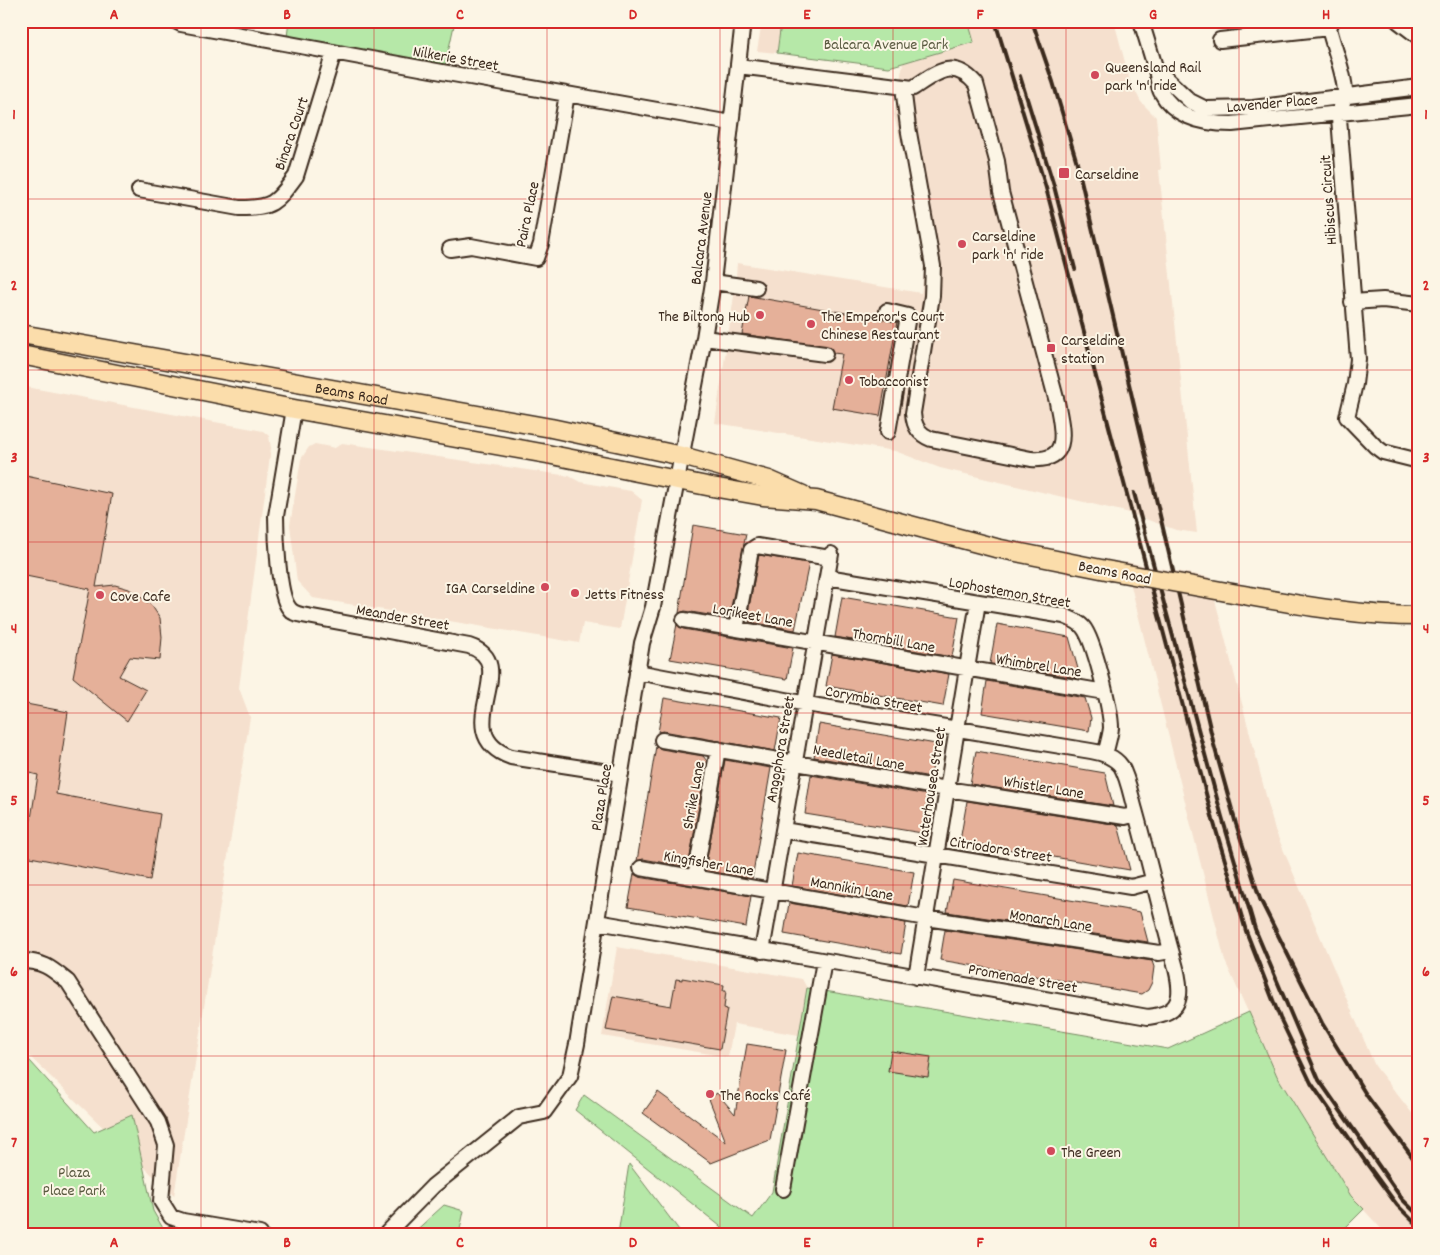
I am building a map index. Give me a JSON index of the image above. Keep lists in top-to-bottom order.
{
  "streets": {
    "main road": ["Beams Road"],
    "street": [
      "Nilkerie Street",
      "Lavender Place",
      "Binara Court",
      "Hibiscus Circuit",
      "Paira Place",
      "Balcara Avenue",
      "Lophostemon Street",
      "Lorikeet Lane",
      "Meander Street",
      "Thornbill Lane",
      "Whimbrel Lane",
      "Corymbia Street",
      "Angophora Street",
      "Needletail Lane",
      "Waterhousea Street",
      "Whistler Lane",
      "Shrike Lane",
      "Plaza Place",
      "Citriodora Street",
      "Kingfisher Lane",
      "Mannikin Lane",
      "Monarch Lane",
      "Promenade Street"
    ]
  },
  "crossings": [
    ["Nilkerie Street", "Binara Court"],
    ["Nilkerie Street", "Paira Place"],
    ["Nilkerie Street", "Balcara Avenue"],
    ["Lavender Place", "Hibiscus Circuit"],
    ["Balcara Avenue", "Beams Road"],
    ["Beams Road", "Meander Street"],
    ["Beams Road", "Plaza Place"],
    ["Lophostemon Street", "Whimbrel Lane"],
    ["Lophostemon Street", "Corymbia Street"],
    ["Lophostemon Street", "Angophora Street"],
    ["Lophostemon Street", "Waterhousea Street"],
    ["Lophostemon Street", "Promenade Street"],
    ["Lorikeet Lane", "Thornbill Lane"],
    ["Lorikeet Lane", "Angophora Street"],
    ["Meander Street", "Plaza Place"],
    ["Thornbill Lane", "Whimbrel Lane"],
    ["Thornbill Lane", "Angophora Street"],
    ["Thornbill Lane", "Waterhousea Street"],
    ["Whimbrel Lane", "Waterhousea Street"],
    ["Corymbia Street", "Angophora Street"],
    ["Corymbia Street", "Waterhousea Street"],
    ["Corymbia Street", "Plaza Place"],
    ["Corymbia Street", "Promenade Street"],
    ["Angophora Street", "Needletail Lane"],
    ["Angophora Street", "Citriodora Street"],
    ["Angophora Street", "Kingfisher Lane"],
    ["Angophora Street", "Mannikin Lane"],
    ["Angophora Street", "Promenade Street"],
    ["Needletail Lane", "Waterhousea Street"],
    ["Needletail Lane", "Whistler Lane"],
    ["Needletail Lane", "Shrike Lane"],
    ["Waterhousea Street", "Whistler Lane"],
    ["Waterhousea Street", "Citriodora Street"],
    ["Waterhousea Street", "Mannikin Lane"],
    ["Waterhousea Street", "Monarch Lane"],
    ["Waterhousea Street", "Promenade Street"],
    ["Whistler Lane", "Promenade Street"],
    ["Shrike Lane", "Kingfisher Lane"],
    ["Plaza Place", "Promenade Street"],
    ["Citriodora Street", "Promenade Street"],
    ["Kingfisher Lane", "Mannikin Lane"],
    ["Mannikin Lane", "Monarch Lane"],
    ["Monarch Lane", "Promenade Street"]
  ],
  "parks": ["Balcara Avenue Park", "Plaza Place Park"],
  "places": {
    "other": [
      "Queensland Rail park 'n' ride",
      "Carseldine park 'n' ride",
      "The Biltong Hub",
      "The Emperor's Court Chinese Restaurant",
      "Tobacconist",
      "IGA Carseldine",
      "Jetts Fitness",
      "Cove Cafe",
      "The Rocks Café",
      "The Green"
    ],
    "transit": ["Carseldine", "Carseldine station"]
  },
  "grid": {
    "columns": [
      "A",
      "B",
      "C",
      "D",
      "E",
      "F",
      "G",
      "H"
    ],
    "rows": [
      "1",
      "2",
      "3",
      "4",
      "5",
      "6",
      "7"
    ]
  }
}
